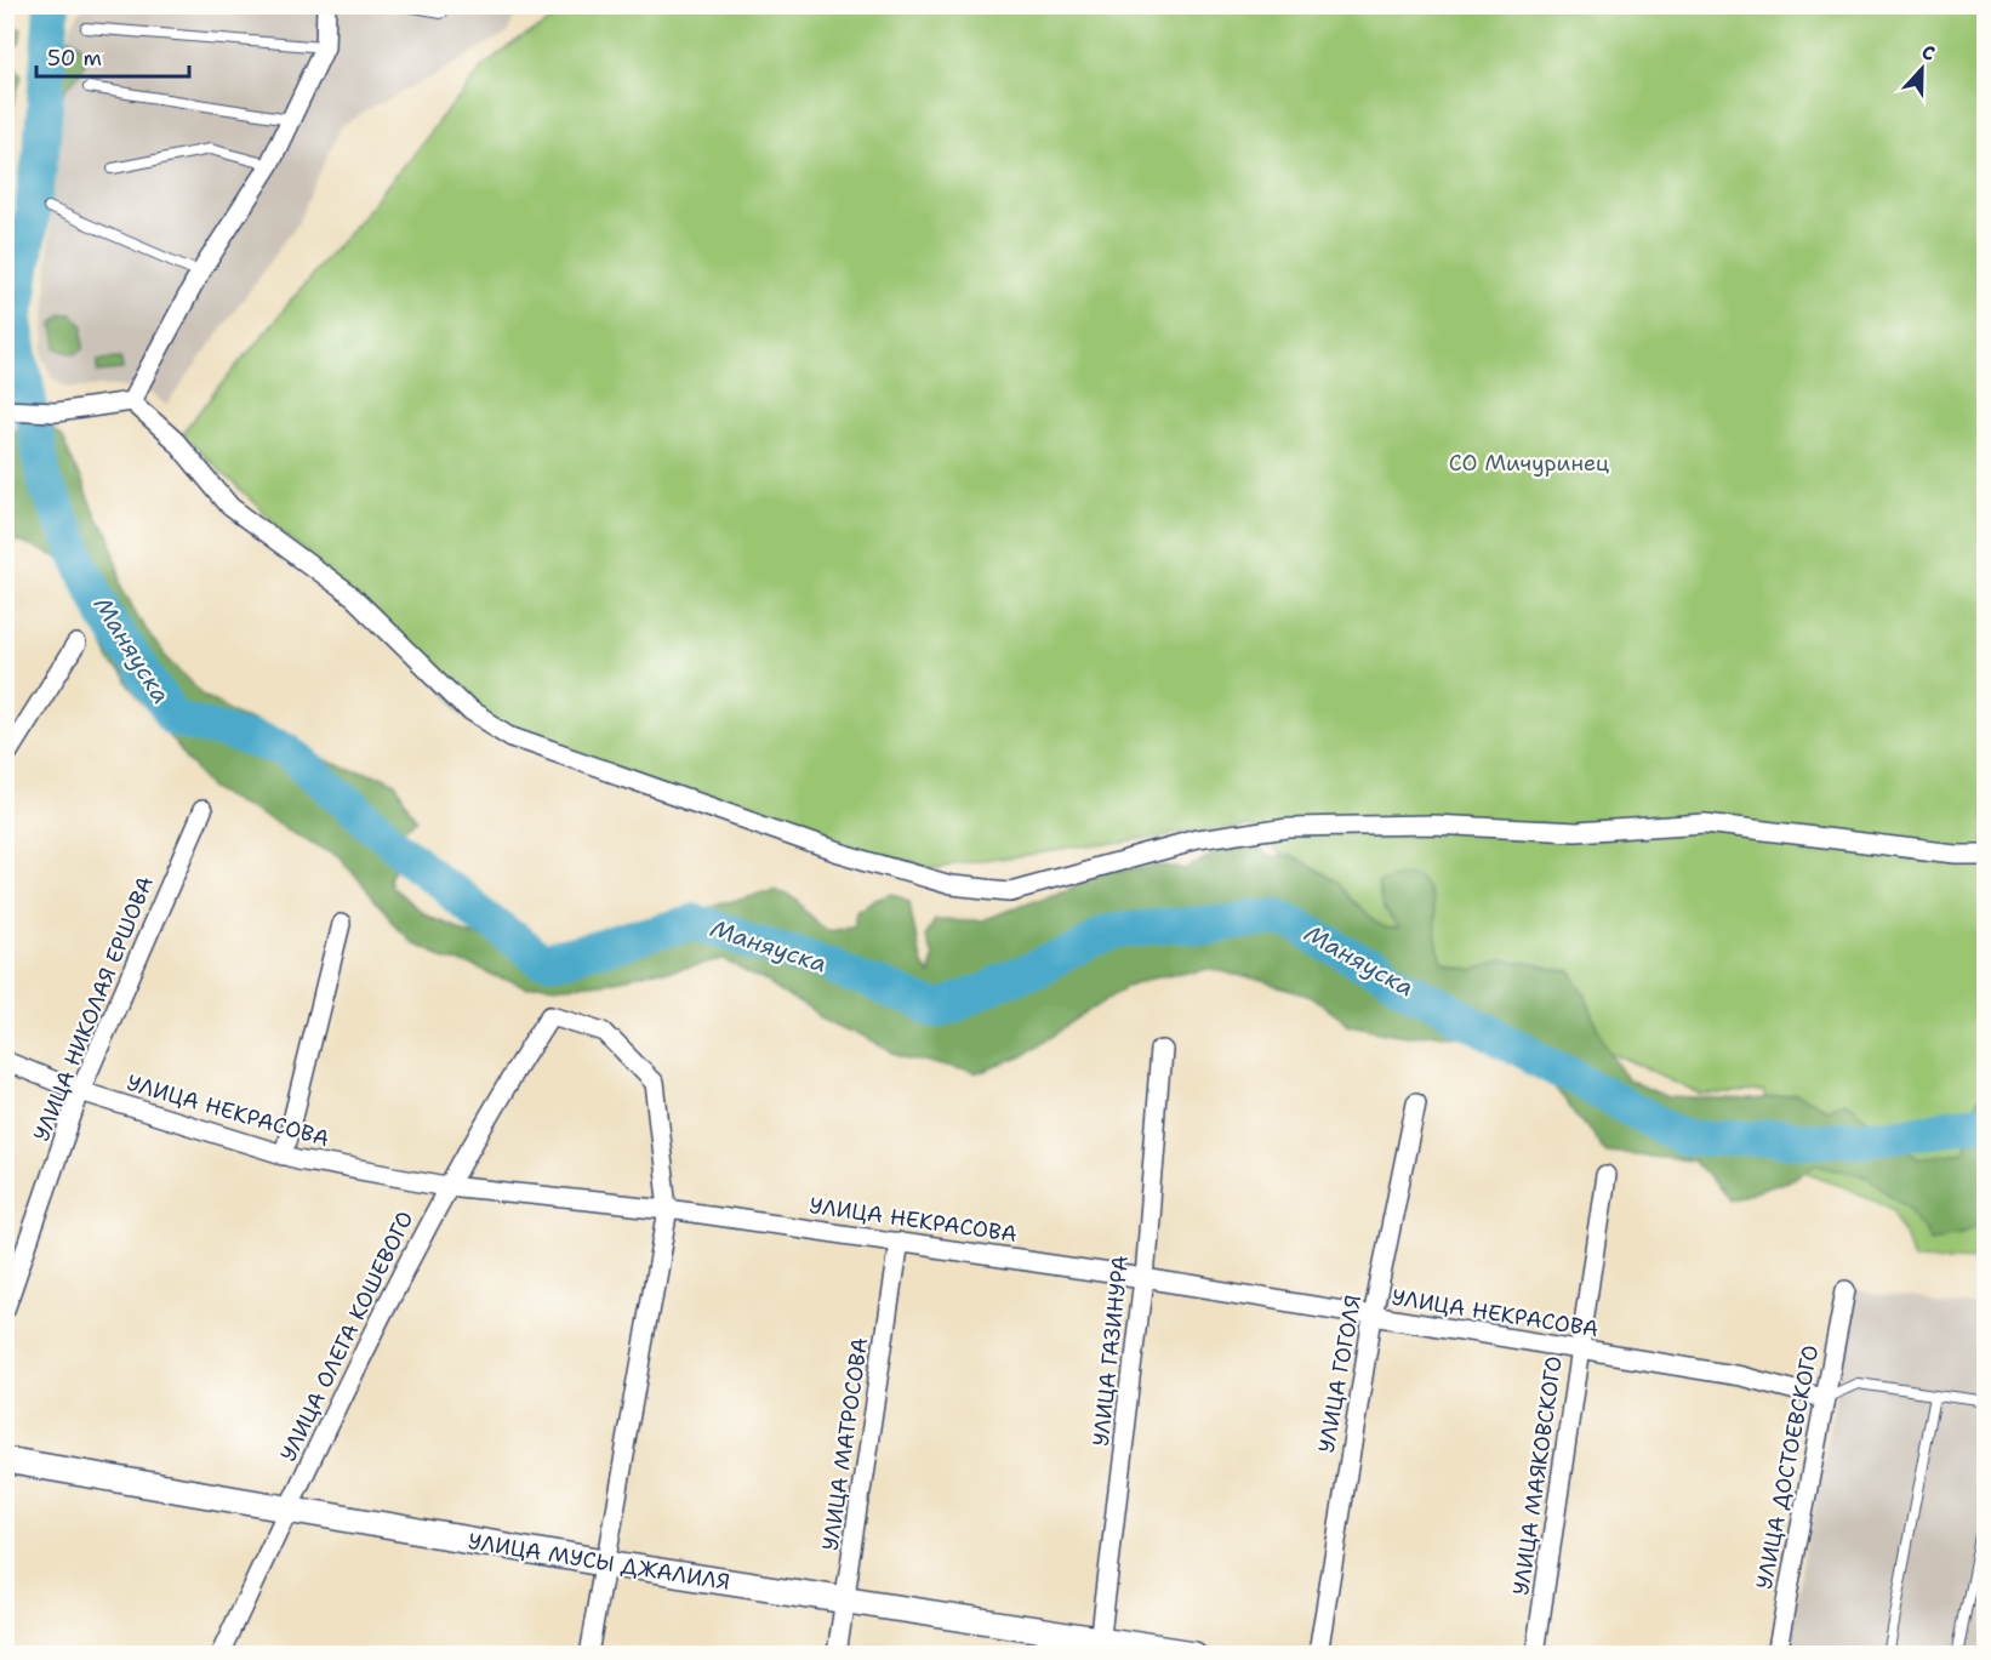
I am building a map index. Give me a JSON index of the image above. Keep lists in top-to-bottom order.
{
  "streets": {
    "main road": ["УЛИЦА МУСЫ ДЖАЛИЛЯ"],
    "street": [
      "УЛИЦА НИКОЛАЯ ЕРШОВА",
      "УЛИЦА НЕКРАСОВА",
      "УЛИЦА ОЛЕГА КОШЕВОГО",
      "УЛИЦА ГАЗИНУРА",
      "УЛИЦА ГОГОЛЯ",
      "УЛИЦА МАТРОСОВА",
      "УЛИЦА ДОСТОЕВСКОГО",
      "УЛИЦА МАЯКОВСКОГО"
    ]
  },
  "crossings": [
    ["УЛИЦА НИКОЛАЯ ЕРШОВА", "УЛИЦА НЕКРАСОВА"],
    ["УЛИЦА НЕКРАСОВА", "УЛИЦА ОЛЕГА КОШЕВОГО"],
    ["УЛИЦА НЕКРАСОВА", "УЛИЦА ГАЗИНУРА"],
    ["УЛИЦА НЕКРАСОВА", "УЛИЦА ГОГОЛЯ"],
    ["УЛИЦА НЕКРАСОВА", "УЛИЦА МАТРОСОВА"],
    ["УЛИЦА НЕКРАСОВА", "УЛИЦА ДОСТОЕВСКОГО"],
    ["УЛИЦА НЕКРАСОВА", "УЛИЦА МАЯКОВСКОГО"],
    ["УЛИЦА ОЛЕГА КОШЕВОГО", "УЛИЦА МУСЫ ДЖАЛИЛЯ"],
    ["УЛИЦА ГАЗИНУРА", "УЛИЦА МУСЫ ДЖАЛИЛЯ"],
    ["УЛИЦА МАТРОСОВА", "УЛИЦА МУСЫ ДЖАЛИЛЯ"]
  ],
  "water": ["Маняуска"],
  "parks": ["СО Мичуринец"],
  "scale_bar": "50 m",
  "north": "top"
}
